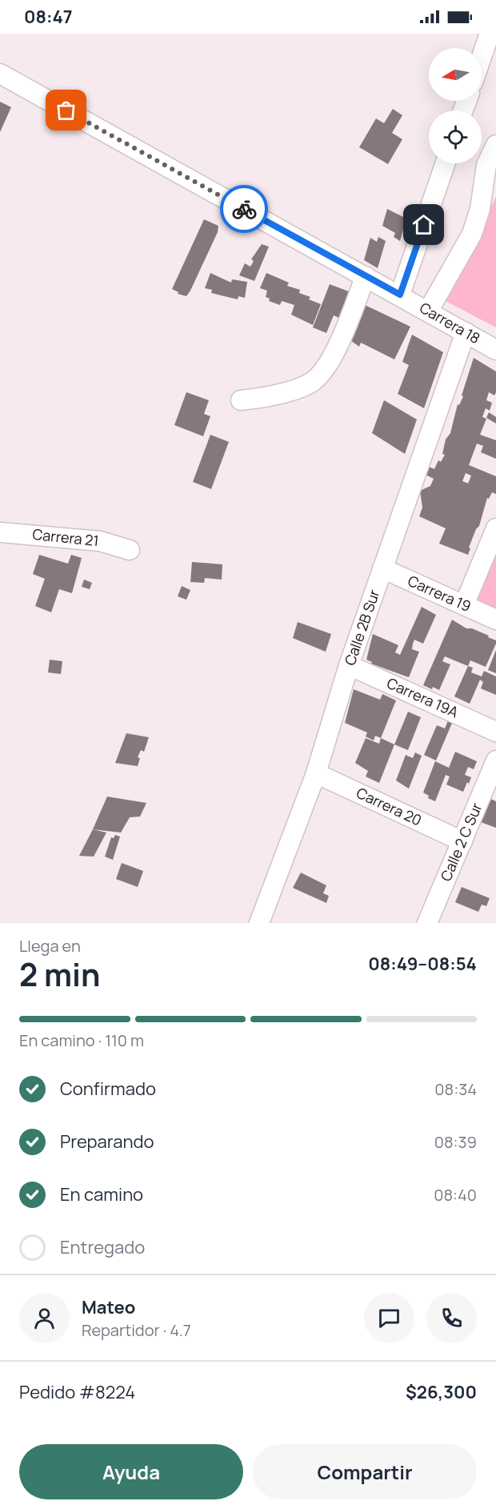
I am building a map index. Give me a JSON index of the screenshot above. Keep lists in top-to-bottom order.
{
  "streets": {
    "street": [
      "Carrera 18",
      "Carrera 21",
      "Carrera 19",
      "Calle 2B Sur",
      "Carrera 19A",
      "Carrera 20",
      "Calle 2 C Sur"
    ]
  },
  "crossings": [
    ["Carrera 18", "Calle 2B Sur"],
    ["Carrera 19", "Calle 2B Sur"],
    ["Calle 2B Sur", "Carrera 19A"],
    ["Calle 2B Sur", "Carrera 20"],
    ["Carrera 20", "Calle 2 C Sur"]
  ],
  "north": "left",
  "page": {
    "status": "08:47",
    "heading": ["2 min", "Llega en", "08:49–08:54"],
    "panel": [
      "Mateo",
      "Repartidor · 4.7",
      "Pedido #8224",
      "$26,300"
    ],
    "bar": "En camino · 110 m",
    "list": [
      ["Confirmado", "08:34"],
      ["Preparando", "08:39"],
      ["En camino", "08:40"],
      "Entregado"
    ],
    "buttons": ["Ayuda", "Compartir"]
  }
}
